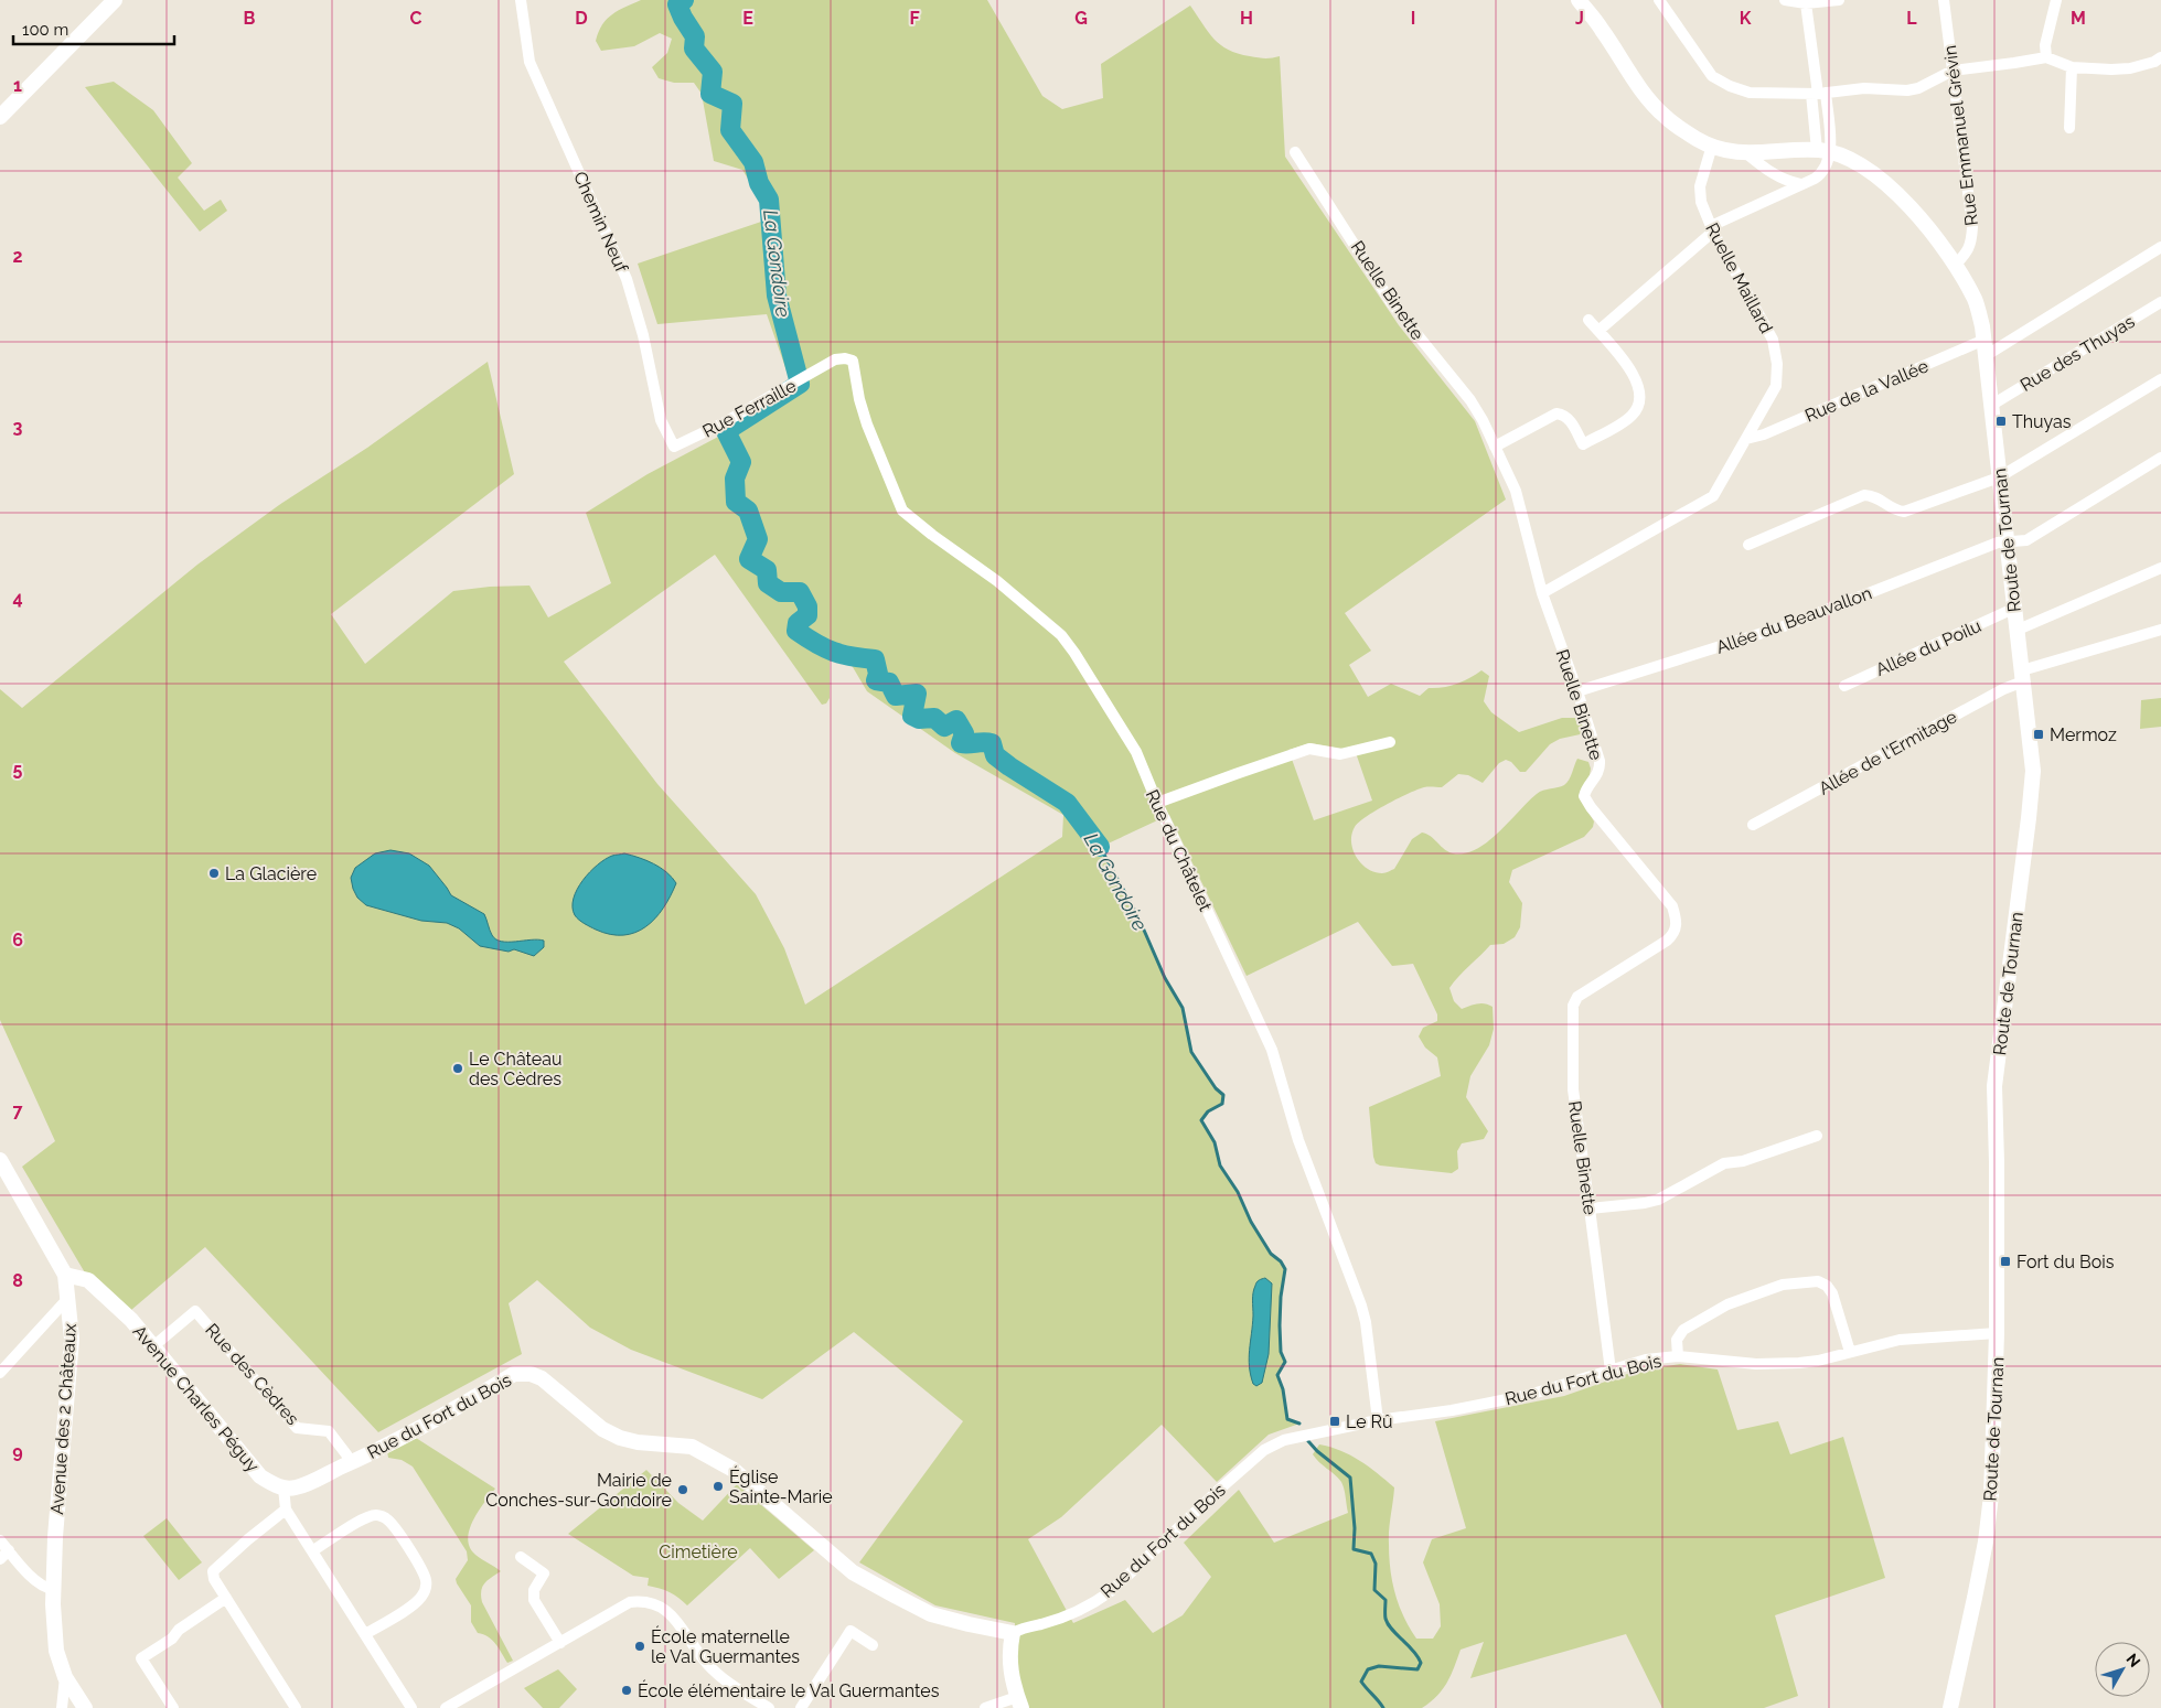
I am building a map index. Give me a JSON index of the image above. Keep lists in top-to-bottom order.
{
  "streets": {
    "main road": [
      "Route de Tournan",
      "Rue du Fort du Bois",
      "Avenue Charles Péguy",
      "Avenue des 2 Châteaux"
    ],
    "street": [
      "Rue Emmanuel Grévin",
      "Chemin Neuf",
      "Ruelle Maillard",
      "Ruelle Binette",
      "Rue des Thuyas",
      "Rue de la Vallée",
      "Rue Ferraille",
      "Allée du Beauvallon",
      "Allée du Poilu",
      "Allée de l'Ermitage",
      "Rue du Châtelet",
      "Rue des Cèdres"
    ]
  },
  "crossings": [
    ["Rue Emmanuel Grévin", "Route de Tournan"],
    ["Chemin Neuf", "Rue Ferraille"],
    ["Ruelle Maillard", "Ruelle Binette"],
    ["Ruelle Maillard", "Rue de la Vallée"],
    ["Ruelle Binette", "Allée du Beauvallon"],
    ["Ruelle Binette", "Rue du Fort du Bois"],
    ["Rue des Thuyas", "Route de Tournan"],
    ["Rue de la Vallée", "Route de Tournan"],
    ["Rue Ferraille", "Rue du Châtelet"],
    ["Route de Tournan", "Allée du Beauvallon"],
    ["Route de Tournan", "Allée du Poilu"],
    ["Route de Tournan", "Allée de l'Ermitage"],
    ["Route de Tournan", "Rue du Fort du Bois"],
    ["Rue du Châtelet", "Rue du Fort du Bois"],
    ["Rue des Cèdres", "Rue du Fort du Bois"],
    ["Rue des Cèdres", "Avenue Charles Péguy"],
    ["Rue du Fort du Bois", "Avenue Charles Péguy"],
    ["Avenue Charles Péguy", "Avenue des 2 Châteaux"]
  ],
  "water": ["La Gondoire"],
  "parks": ["Cimetière"],
  "places": {
    "transit": [
      "Thuyas",
      "Mermoz",
      "Fort du Bois",
      "Le Rû"
    ],
    "other": [
      "La Glacière",
      "Le Château des Cèdres",
      "Église Sainte-Marie",
      "Mairie de Conches-sur-Gondoire",
      "École maternelle le Val Guermantes",
      "École élémentaire le Val Guermantes"
    ]
  },
  "scale_bar": "100 m",
  "north": "top right",
  "grid": {
    "columns": [
      "B",
      "C",
      "D",
      "E",
      "F",
      "G",
      "H",
      "I",
      "J",
      "K",
      "L",
      "M"
    ],
    "rows": [
      "1",
      "2",
      "3",
      "4",
      "5",
      "6",
      "7",
      "8",
      "9"
    ]
  }
}
